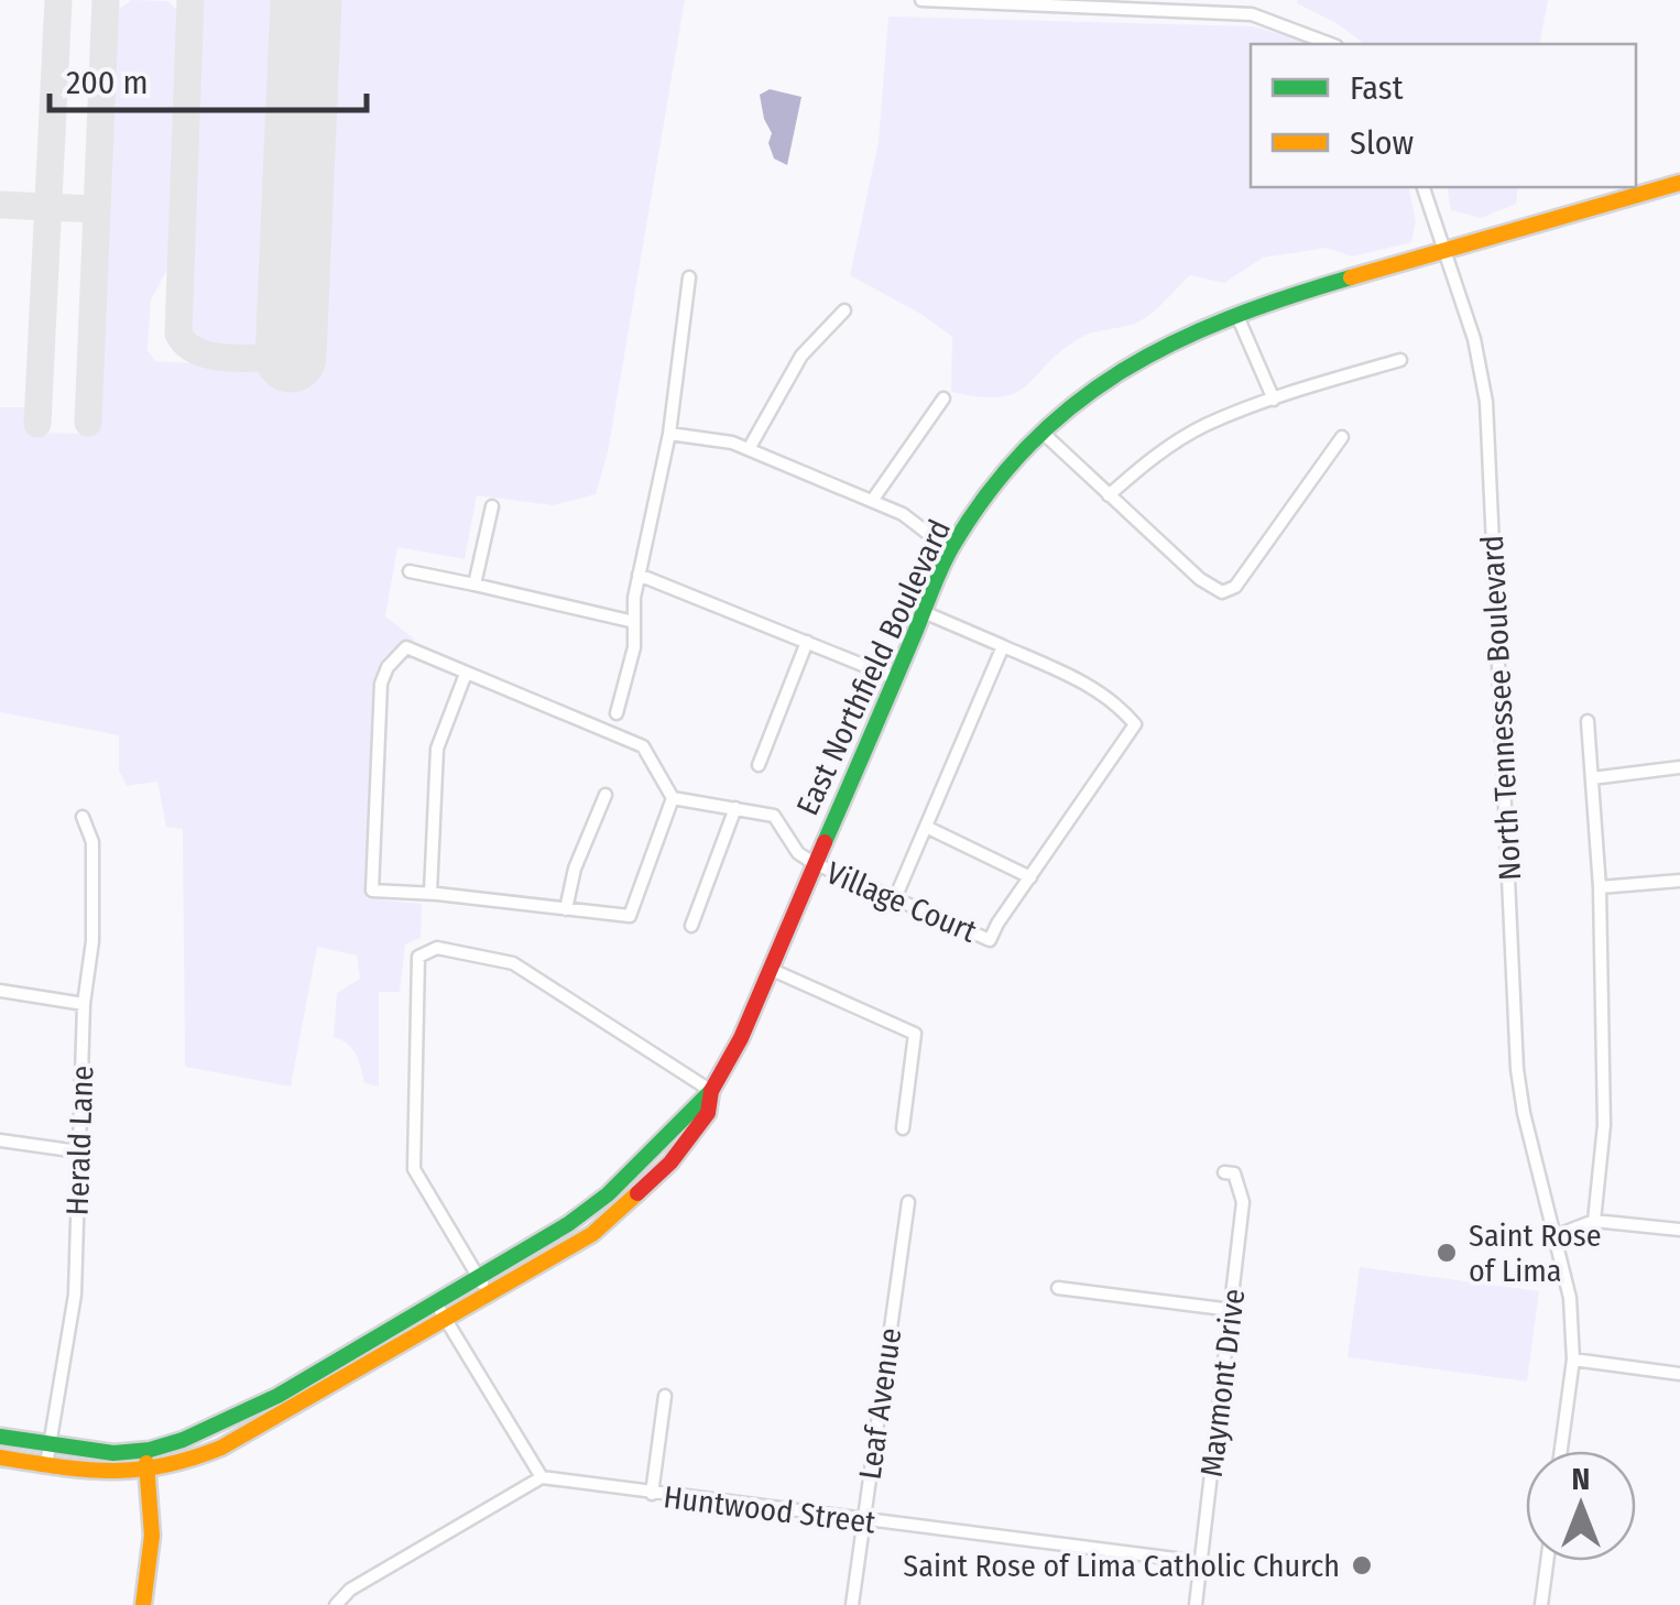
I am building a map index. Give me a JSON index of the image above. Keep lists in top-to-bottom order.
{
  "streets": {
    "main road": ["East Northfield Boulevard"],
    "street": [
      "North Tennessee Boulevard",
      "Village Court",
      "Herald Lane",
      "Maymont Drive",
      "Leaf Avenue",
      "Huntwood Street"
    ]
  },
  "crossings": [
    ["East Northfield Boulevard", "North Tennessee Boulevard"],
    ["East Northfield Boulevard", "Village Court"],
    ["East Northfield Boulevard", "Herald Lane"],
    ["Maymont Drive", "Huntwood Street"],
    ["Leaf Avenue", "Huntwood Street"]
  ],
  "places": ["Saint Rose of Lima", "Saint Rose of Lima Catholic Church"],
  "legend": ["Fast", "Slow"],
  "scale_bar": "200 m",
  "north": "top"
}
